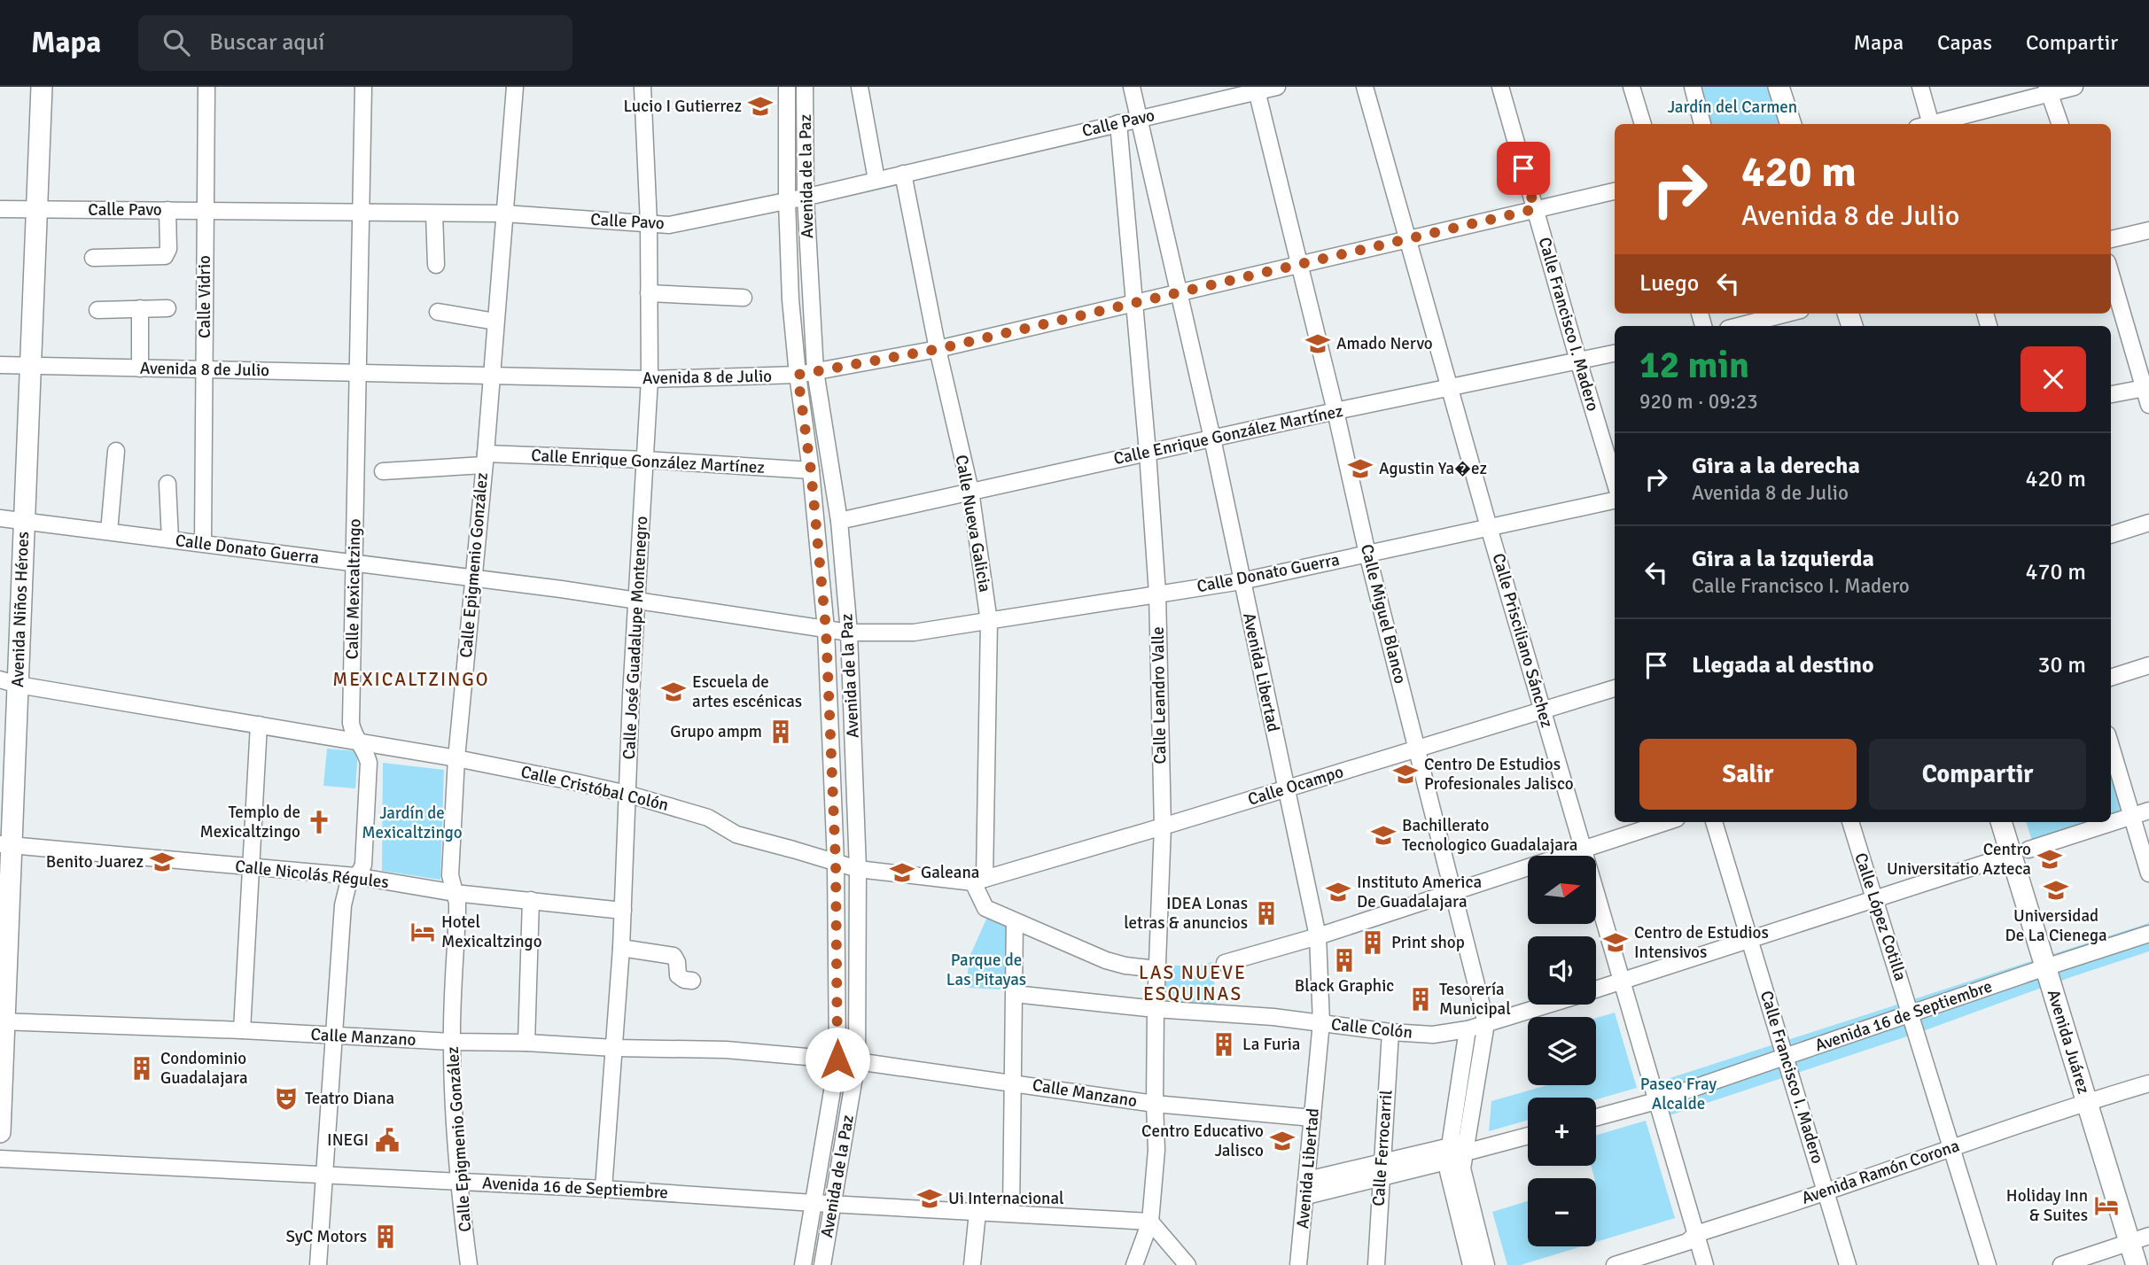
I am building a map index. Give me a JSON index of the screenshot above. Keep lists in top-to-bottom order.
{
  "streets": {
    "main road": ["Avenida Niños Héroes", "Avenida Juárez"],
    "street": [
      "Calle Pavo",
      "Avenida de la Paz",
      "Calle Vidrio",
      "Calle Francisco I. Madero",
      "Avenida 8 de Julio",
      "Calle Enrique González Martínez",
      "Calle Nueva Galicia",
      "Calle Donato Guerra",
      "Calle Epigmenio González",
      "Calle Mexicaltzingo",
      "Calle Miguel Blanco",
      "Calle José Guadalupe Montenegro",
      "Calle Prisciliano Sánchez",
      "Avenida Libertad",
      "Calle Leandro Valle",
      "Calle Ocampo",
      "Calle Cristóbal Colón",
      "Calle Nicolás Régules",
      "Calle López Cotilla",
      "Avenida 16 de Septiembre",
      "Calle Colón",
      "Calle Manzano",
      "Calle Ferrocarril",
      "Avenida Ramón Corona"
    ]
  },
  "crossings": [
    ["Calle Pavo", "Avenida de la Paz"],
    ["Calle Pavo", "Calle Vidrio"],
    ["Calle Pavo", "Calle Nueva Galicia"],
    ["Calle Pavo", "Calle Epigmenio González"],
    ["Calle Pavo", "Calle Mexicaltzingo"],
    ["Calle Pavo", "Avenida Niños Héroes"],
    ["Calle Pavo", "Calle Miguel Blanco"],
    ["Calle Pavo", "Calle José Guadalupe Montenegro"],
    ["Calle Pavo", "Avenida Libertad"],
    ["Calle Pavo", "Calle Leandro Valle"],
    ["Avenida de la Paz", "Avenida 8 de Julio"],
    ["Avenida de la Paz", "Calle Enrique González Martínez"],
    ["Avenida de la Paz", "Calle Donato Guerra"],
    ["Avenida de la Paz", "Calle Cristóbal Colón"],
    ["Avenida de la Paz", "Avenida 16 de Septiembre"],
    ["Avenida de la Paz", "Calle Manzano"],
    ["Calle Vidrio", "Avenida 8 de Julio"],
    ["Calle Vidrio", "Calle Donato Guerra"],
    ["Calle Francisco I. Madero", "Avenida 8 de Julio"],
    ["Calle Francisco I. Madero", "Calle Enrique González Martínez"],
    ["Calle Francisco I. Madero", "Avenida 16 de Septiembre"],
    ["Calle Francisco I. Madero", "Calle Colón"],
    ["Calle Francisco I. Madero", "Avenida Ramón Corona"],
    ["Avenida 8 de Julio", "Calle Nueva Galicia"],
    ["Avenida 8 de Julio", "Calle Epigmenio González"],
    ["Avenida 8 de Julio", "Calle Mexicaltzingo"],
    ["Avenida 8 de Julio", "Avenida Niños Héroes"],
    ["Avenida 8 de Julio", "Calle Miguel Blanco"],
    ["Avenida 8 de Julio", "Calle José Guadalupe Montenegro"],
    ["Avenida 8 de Julio", "Calle Prisciliano Sánchez"],
    ["Avenida 8 de Julio", "Avenida Libertad"],
    ["Avenida 8 de Julio", "Calle Leandro Valle"],
    ["Calle Enrique González Martínez", "Calle Nueva Galicia"],
    ["Calle Enrique González Martínez", "Calle Epigmenio González"],
    ["Calle Enrique González Martínez", "Calle Miguel Blanco"],
    ["Calle Enrique González Martínez", "Calle José Guadalupe Montenegro"],
    ["Calle Enrique González Martínez", "Calle Prisciliano Sánchez"],
    ["Calle Enrique González Martínez", "Avenida Libertad"],
    ["Calle Enrique González Martínez", "Calle Leandro Valle"],
    ["Calle Nueva Galicia", "Calle Donato Guerra"],
    ["Calle Nueva Galicia", "Calle Ocampo"],
    ["Calle Nueva Galicia", "Calle Cristóbal Colón"],
    ["Calle Donato Guerra", "Calle Epigmenio González"],
    ["Calle Donato Guerra", "Calle Mexicaltzingo"],
    ["Calle Donato Guerra", "Avenida Niños Héroes"],
    ["Calle Donato Guerra", "Calle Miguel Blanco"],
    ["Calle Donato Guerra", "Calle José Guadalupe Montenegro"],
    ["Calle Donato Guerra", "Calle Prisciliano Sánchez"],
    ["Calle Donato Guerra", "Avenida Libertad"],
    ["Calle Donato Guerra", "Calle Leandro Valle"],
    ["Calle Epigmenio González", "Calle Cristóbal Colón"],
    ["Calle Epigmenio González", "Calle Nicolás Régules"],
    ["Calle Epigmenio González", "Avenida 16 de Septiembre"],
    ["Calle Epigmenio González", "Calle Manzano"],
    ["Calle Mexicaltzingo", "Calle Cristóbal Colón"],
    ["Calle Mexicaltzingo", "Calle Nicolás Régules"],
    ["Calle Mexicaltzingo", "Avenida 16 de Septiembre"],
    ["Calle Mexicaltzingo", "Calle Manzano"],
    ["Avenida Niños Héroes", "Calle Cristóbal Colón"],
    ["Avenida Niños Héroes", "Calle Nicolás Régules"],
    ["Avenida Niños Héroes", "Calle Manzano"],
    ["Calle Miguel Blanco", "Calle Ocampo"],
    ["Calle Miguel Blanco", "Calle Colón"],
    ["Calle José Guadalupe Montenegro", "Calle Cristóbal Colón"],
    ["Calle José Guadalupe Montenegro", "Calle Nicolás Régules"],
    ["Calle José Guadalupe Montenegro", "Avenida 16 de Septiembre"],
    ["Calle José Guadalupe Montenegro", "Calle Manzano"],
    ["Calle Prisciliano Sánchez", "Calle Ocampo"],
    ["Calle Prisciliano Sánchez", "Avenida 16 de Septiembre"],
    ["Calle Prisciliano Sánchez", "Calle Colón"],
    ["Calle Prisciliano Sánchez", "Avenida Ramón Corona"],
    ["Avenida Libertad", "Calle Ocampo"],
    ["Avenida Libertad", "Calle Colón"],
    ["Avenida Libertad", "Calle Manzano"],
    ["Calle Leandro Valle", "Calle Ocampo"],
    ["Calle Leandro Valle", "Avenida 16 de Septiembre"],
    ["Calle Leandro Valle", "Calle Colón"],
    ["Calle Leandro Valle", "Calle Manzano"],
    ["Calle Ocampo", "Calle Cristóbal Colón"],
    ["Calle López Cotilla", "Avenida 16 de Septiembre"],
    ["Calle López Cotilla", "Calle Colón"],
    ["Calle López Cotilla", "Avenida Ramón Corona"],
    ["Avenida 16 de Septiembre", "Avenida Juárez"],
    ["Calle Colón", "Calle Ferrocarril"],
    ["Avenida Juárez", "Avenida Ramón Corona"]
  ],
  "districts": ["MEXICALTZINGO", "LAS NUEVE ESQUINAS"],
  "parks": [
    "Jardín del Carmen",
    "Jardín de Mexicaltzingo",
    "Parque de Las Pitayas",
    "Paseo Fray Alcalde"
  ],
  "places": {
    "school or university": [
      "Lucio I Gutierrez",
      "Amado Nervo",
      "Agustin Ya�ez",
      "Escuela de artes escénicas",
      "Centro De Estudios Profesionales Jalisco",
      "Bachillerato Tecnologico Guadalajara",
      "Centro Universitatio Azteca",
      "Benito Juarez",
      "Galeana",
      "Universidad De La Cienega",
      "Instituto America De Guadalajara",
      "Centro de Estudios Intensivos",
      "Centro Educativo Jalisco",
      "Ui Internacional"
    ],
    "building": [
      "Grupo ampm",
      "IDEA Lonas letras & anuncios",
      "Print shop",
      "Black Graphic",
      "Tesorería Municipal",
      "La Furia",
      "Condominio Guadalajara",
      "SyC Motors"
    ],
    "church": ["Templo de Mexicaltzingo"],
    "hotel": ["Hotel Mexicaltzingo", "Holiday Inn & Suites"],
    "theatre": ["Teatro Diana"],
    "public building": ["INEGI"]
  },
  "north": "right",
  "page": {
    "header": "Mapa",
    "search": "Buscar aquí",
    "nav": ["Mapa", "Capas", "Compartir"],
    "turn": ["420 m", "Avenida 8 de Julio"],
    "then": "Luego",
    "heading": ["12 min", "920 m · 09:23"],
    "list": [
      {
        "name": "Gira a la derecha",
        "note": "Avenida 8 de Julio",
        "value": "420 m"
      },
      {
        "name": "Gira a la izquierda",
        "note": "Calle Francisco I. Madero",
        "value": "470 m"
      },
      {
        "name": "Llegada al destino",
        "value": "30 m"
      }
    ],
    "buttons": ["Salir", "Compartir"],
    "map_buttons": ["+", "−"]
  }
}
